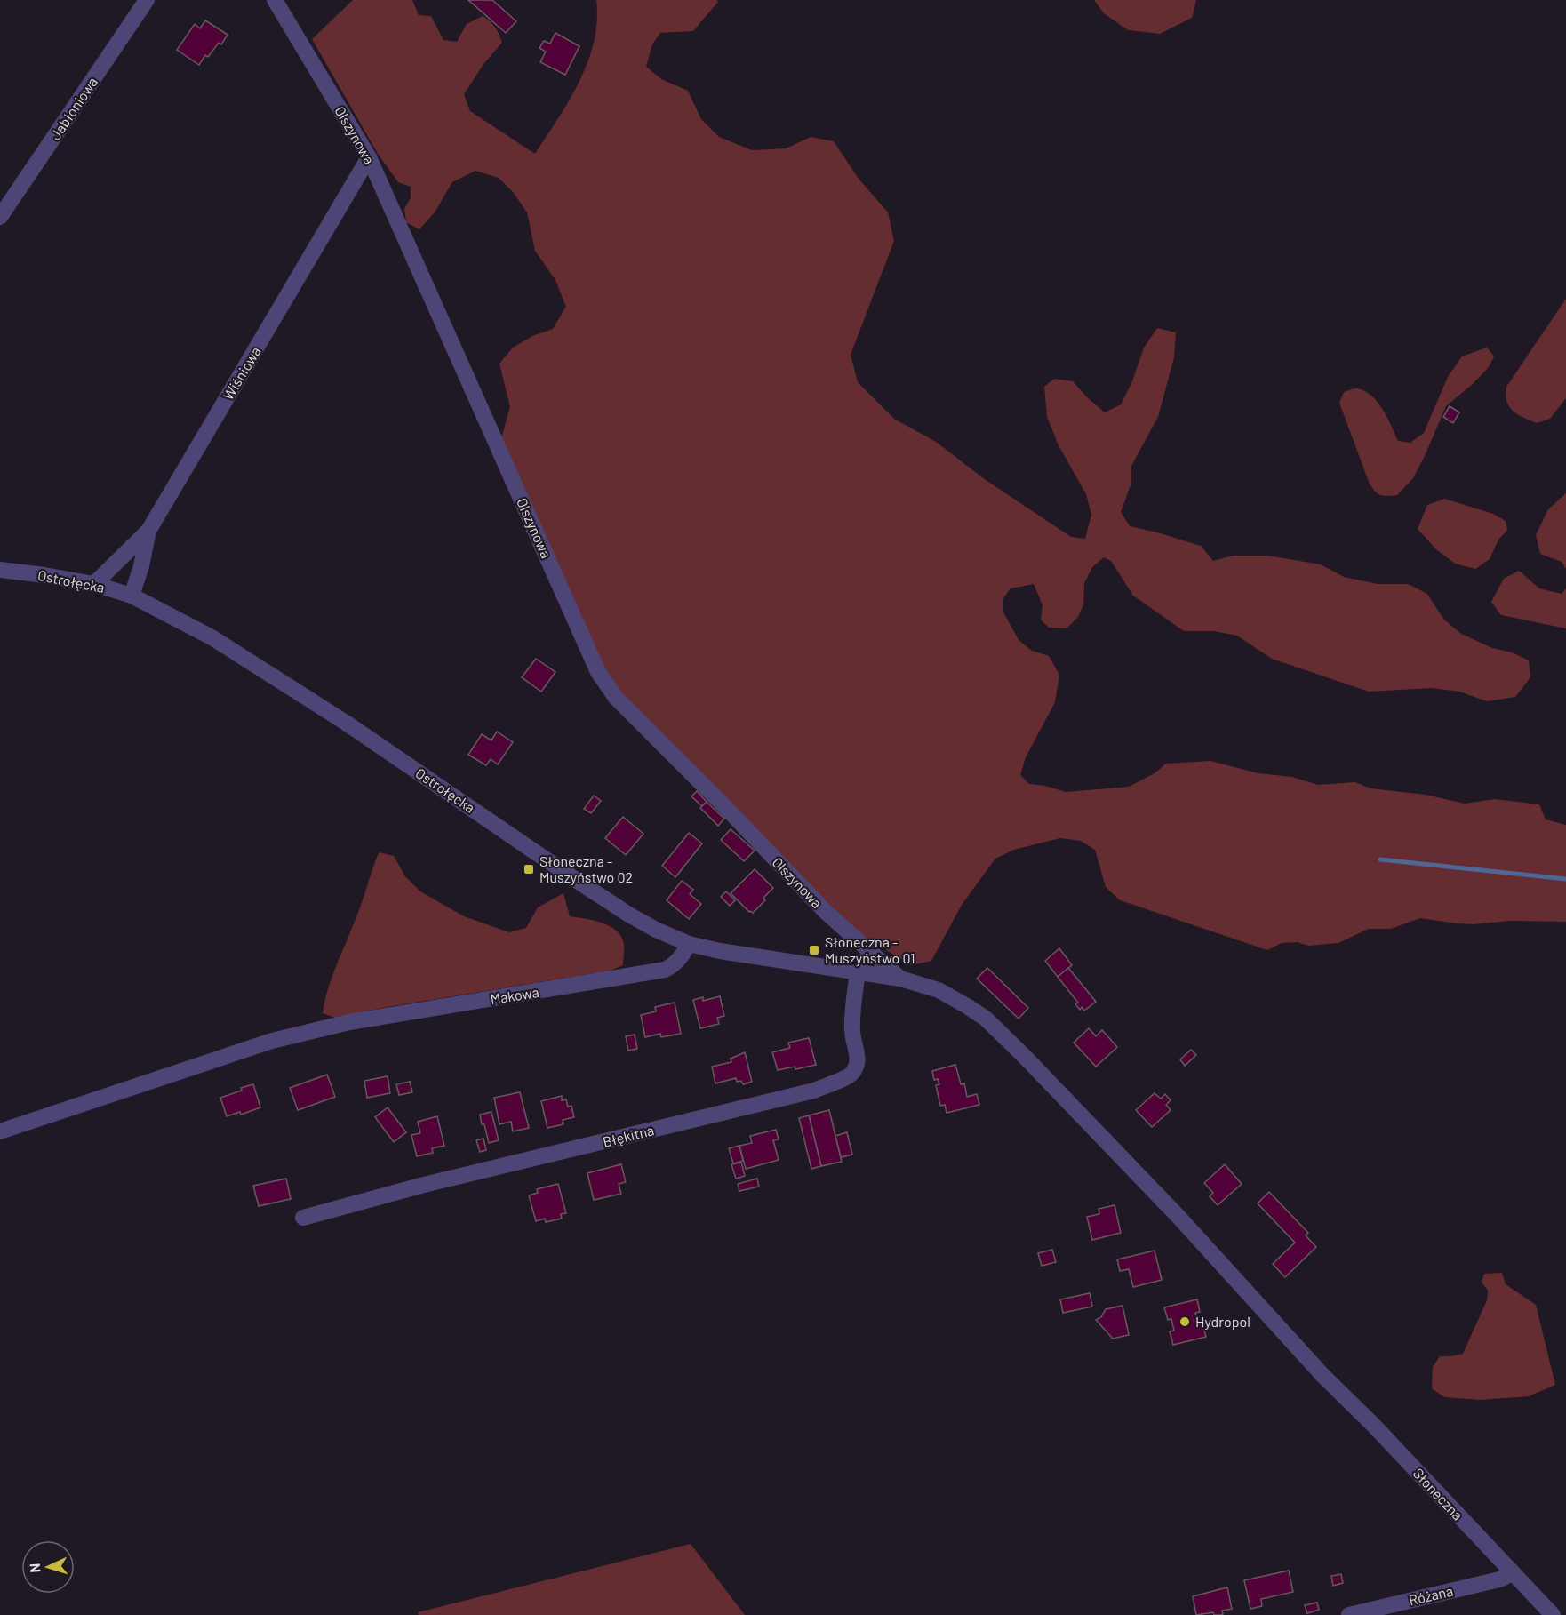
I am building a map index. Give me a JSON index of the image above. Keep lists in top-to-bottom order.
{
  "streets": {
    "street": [
      "Jabłoniowa",
      "Olszynowa",
      "Wiśniowa",
      "Ostrołęcka",
      "Makowa",
      "Błękitna",
      "Słoneczna",
      "Różana"
    ]
  },
  "crossings": [
    ["Olszynowa", "Wiśniowa"],
    ["Olszynowa", "Ostrołęcka"],
    ["Olszynowa", "Słoneczna"],
    ["Wiśniowa", "Ostrołęcka"],
    ["Ostrołęcka", "Makowa"],
    ["Ostrołęcka", "Błękitna"],
    ["Ostrołęcka", "Słoneczna"],
    ["Słoneczna", "Różana"]
  ],
  "places": {
    "transit": ["Słoneczna - Muszyństwo 02", "Słoneczna - Muszyństwo 01"],
    "other": ["Hydropol"]
  },
  "north": "left"
}
